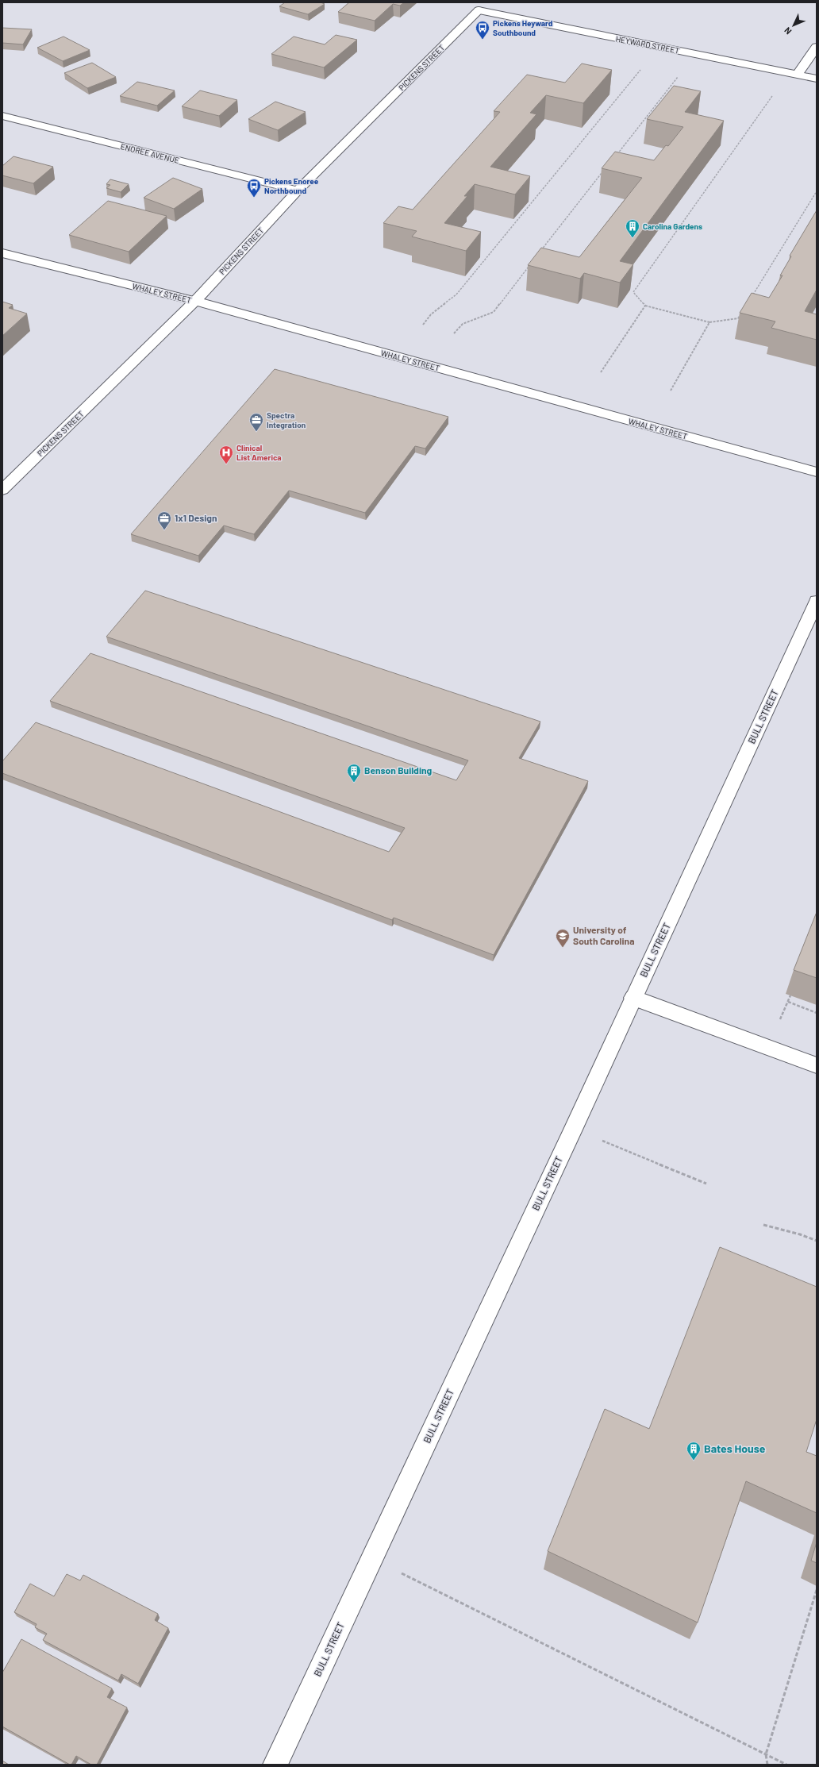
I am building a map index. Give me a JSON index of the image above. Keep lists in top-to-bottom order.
{
  "streets": {
    "street": [
      "HEYWARD STREET",
      "PICKENS STREET",
      "ENOREE AVENUE",
      "WHALEY STREET",
      "BULL STREET"
    ]
  },
  "crossings": [
    ["HEYWARD STREET", "PICKENS STREET"],
    ["PICKENS STREET", "ENOREE AVENUE"],
    ["PICKENS STREET", "WHALEY STREET"]
  ],
  "places": {
    "bus stop": ["Pickens Heyward Southbound", "Pickens Enoree Northbound"],
    "building": ["Carolina Gardens", "Benson Building", "Bates House"],
    "office": ["Spectra Integration", "1x1 Design"],
    "hospital": ["Clinical List America"],
    "school or university": ["University of South Carolina"]
  },
  "north": "bottom left"
}
